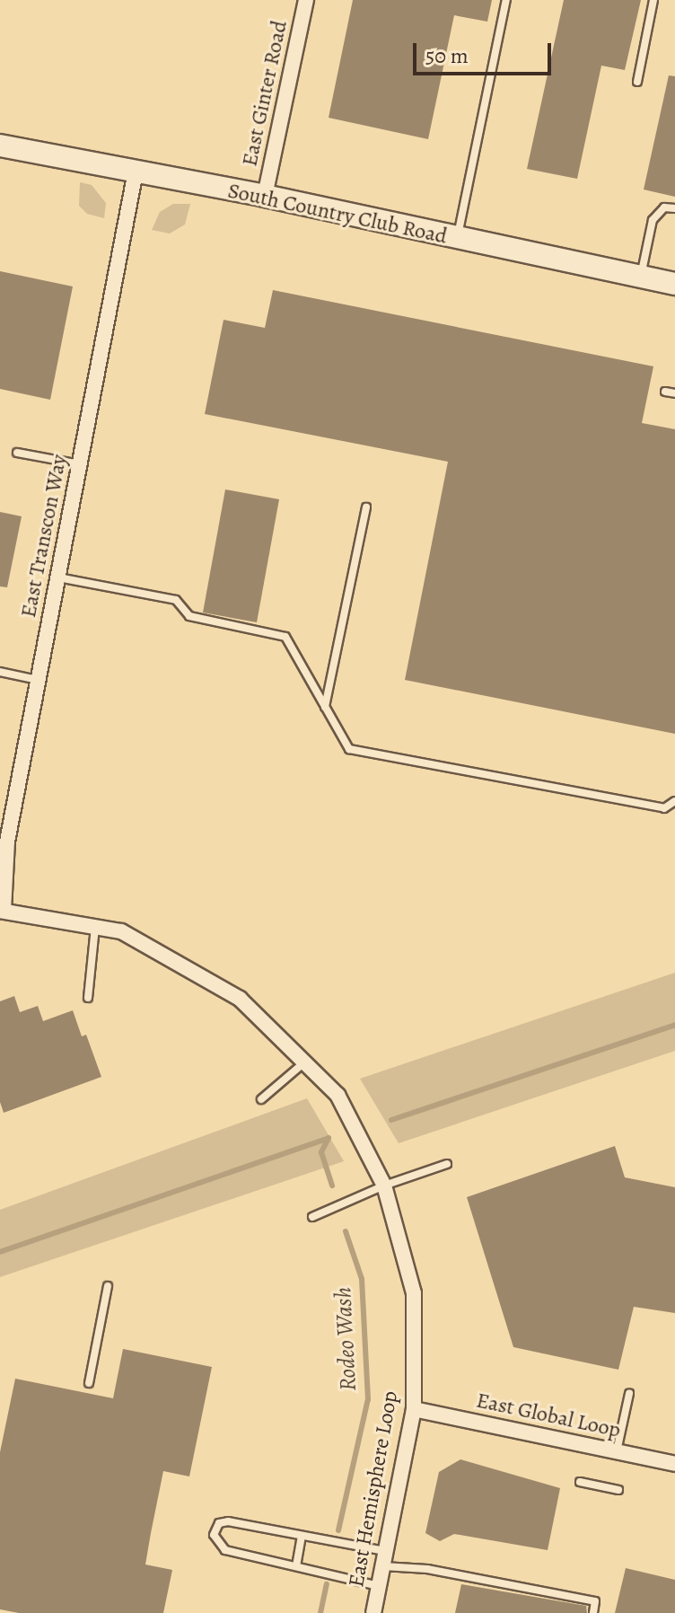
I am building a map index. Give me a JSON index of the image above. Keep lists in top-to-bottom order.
{
  "streets": {
    "street": [
      "East Ginter Road",
      "South Country Club Road",
      "East Transcon Way",
      "East Global Loop",
      "East Hemisphere Loop"
    ]
  },
  "crossings": [
    ["East Ginter Road", "South Country Club Road"],
    ["South Country Club Road", "East Transcon Way"],
    ["East Transcon Way", "East Hemisphere Loop"],
    ["East Global Loop", "East Hemisphere Loop"]
  ],
  "water": ["Rodeo Wash"],
  "scale_bar": "50 m"
}
